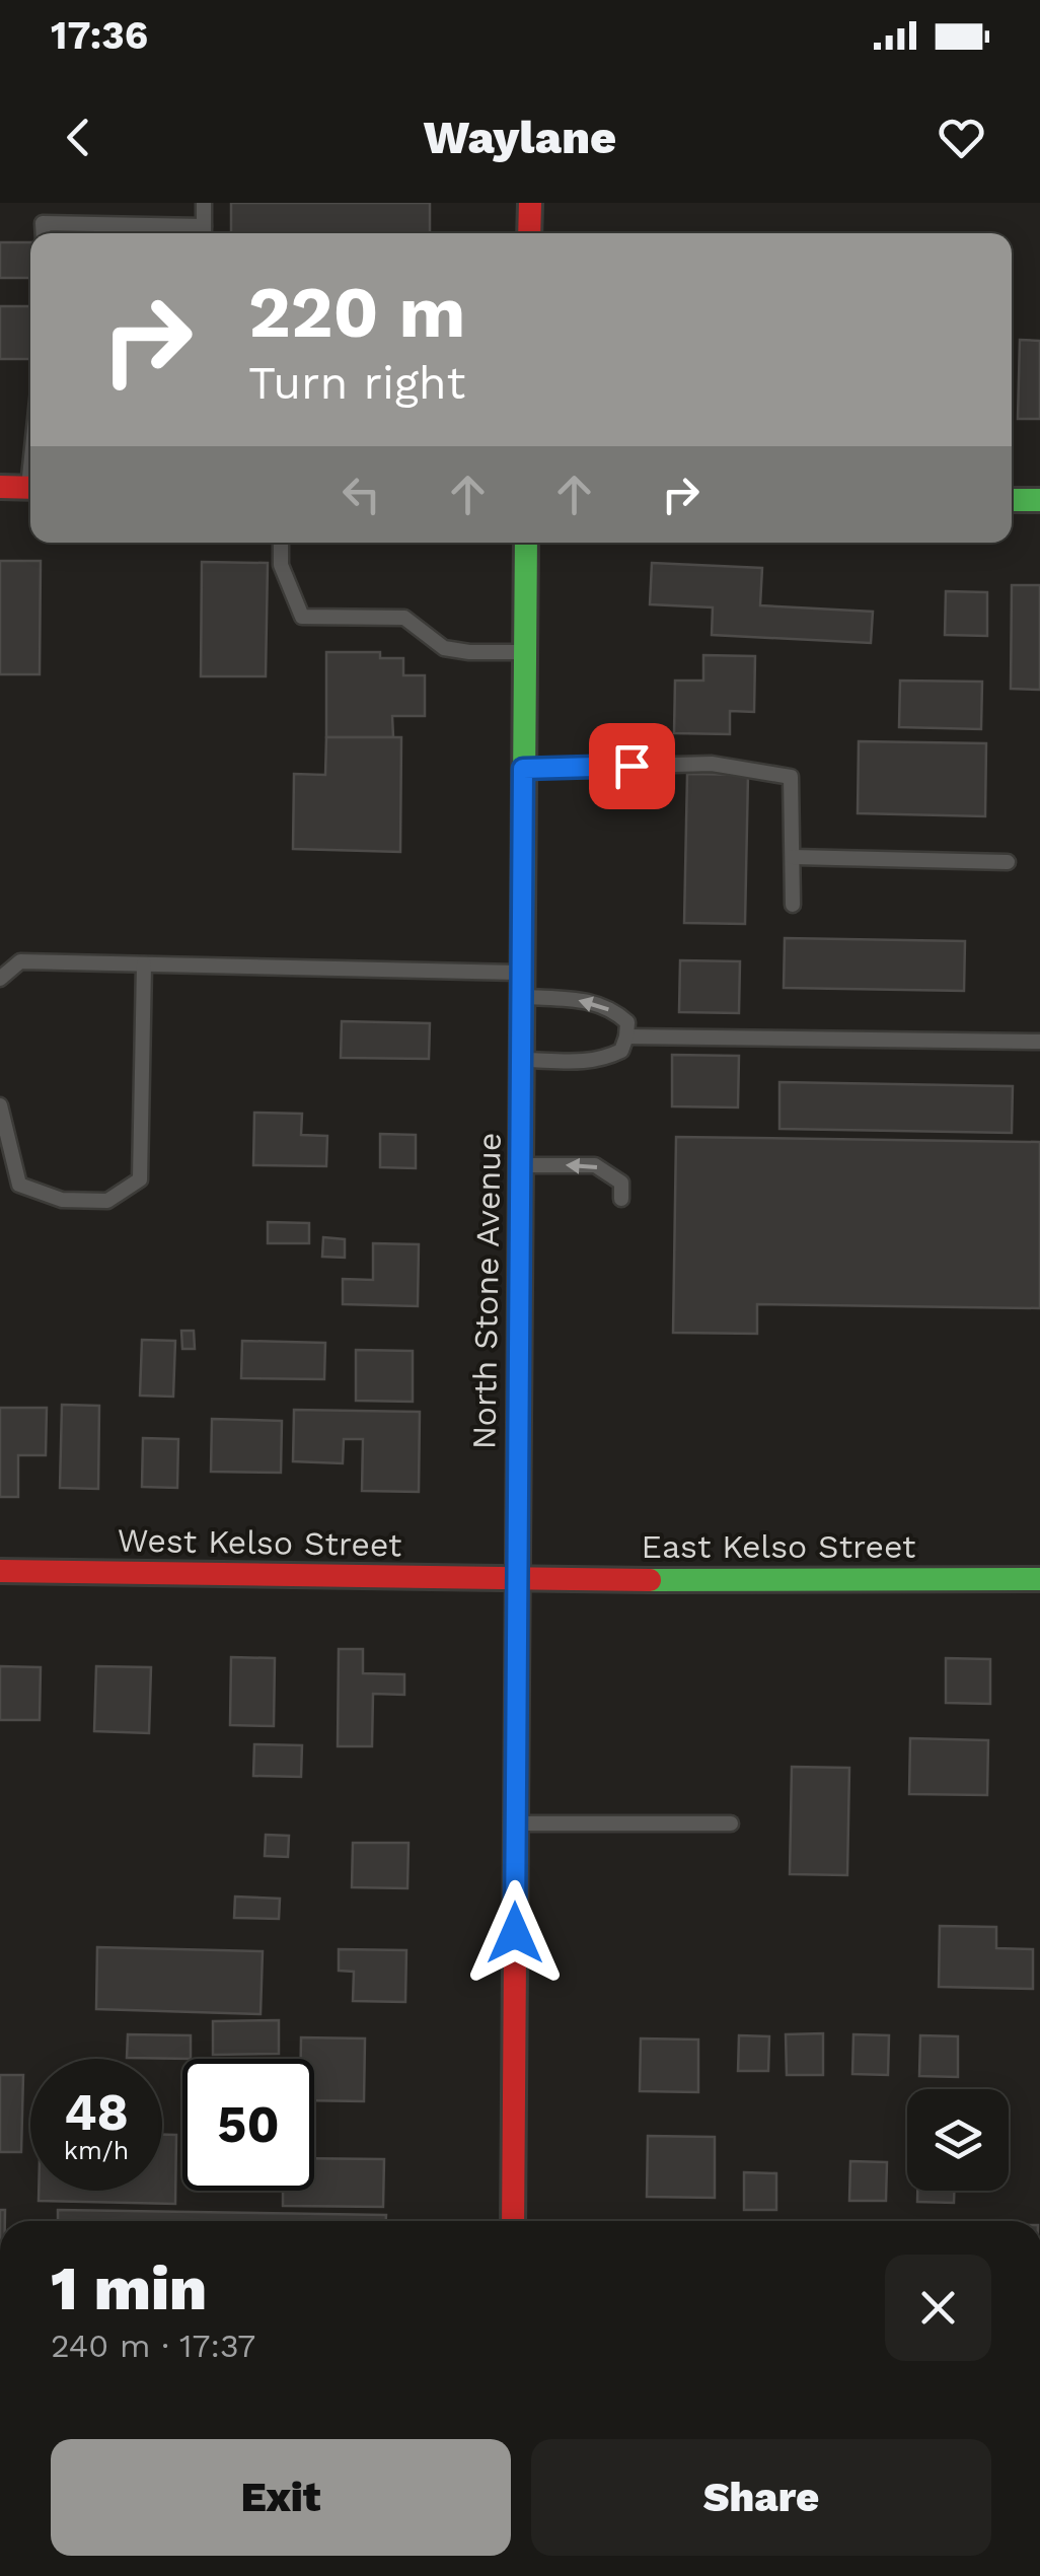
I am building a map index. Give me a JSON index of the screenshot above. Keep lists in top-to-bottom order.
{
  "streets": {
    "main road": ["North Stone Avenue", "West Kelso Street", "East Kelso Street"]
  },
  "crossings": [
    ["North Stone Avenue", "West Kelso Street"],
    ["North Stone Avenue", "East Kelso Street"],
    ["West Kelso Street", "East Kelso Street"]
  ],
  "page": {
    "status": "17:36",
    "header": "Waylane",
    "turn": ["220 m", "Turn right"],
    "speed": "48 km/h",
    "limit": "50",
    "heading": ["1 min", "240 m · 17:37"],
    "buttons": ["Exit", "Share"]
  }
}
